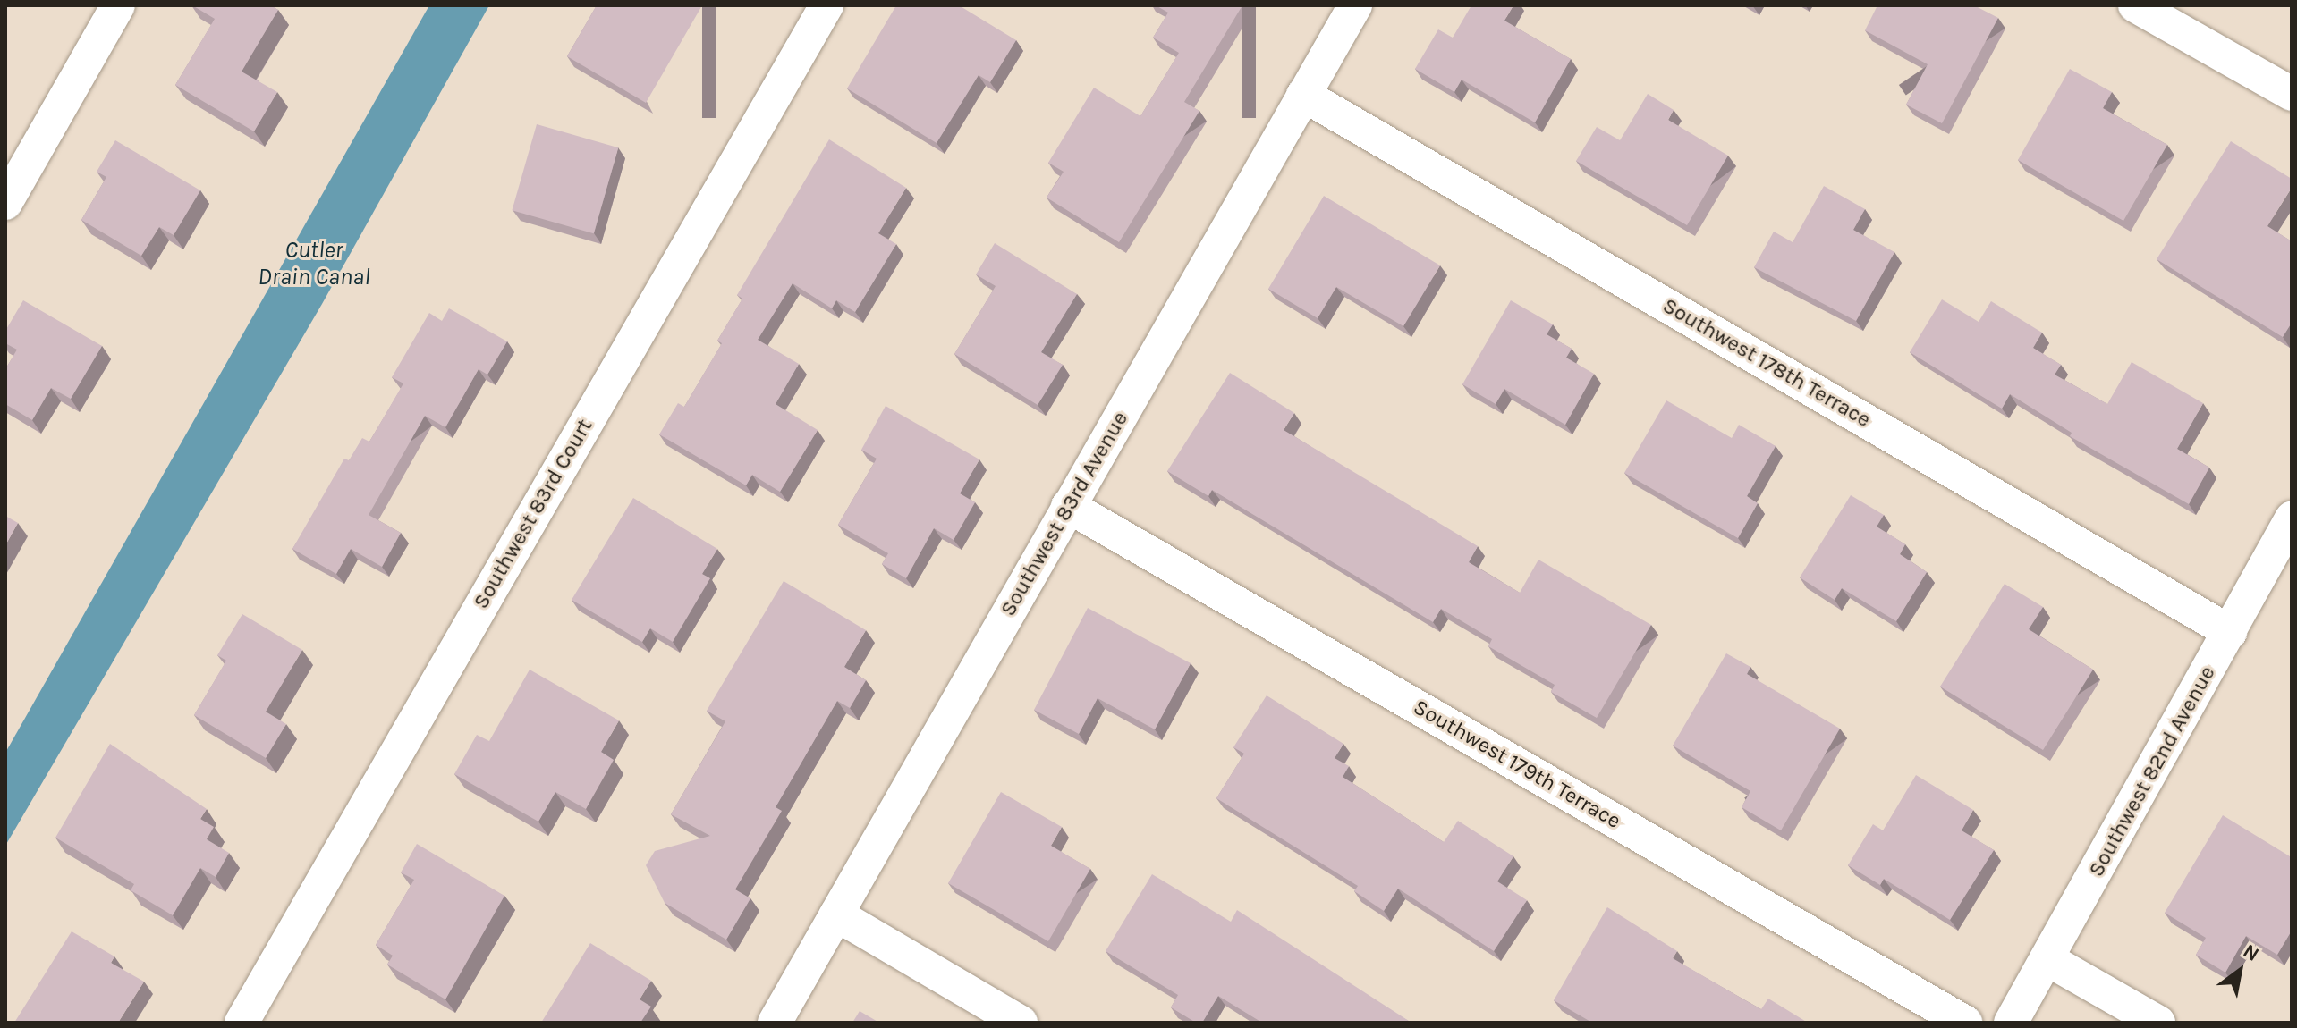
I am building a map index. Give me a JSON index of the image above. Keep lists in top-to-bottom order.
{
  "streets": {
    "street": [
      "Southwest 178th Terrace",
      "Southwest 83rd Court",
      "Southwest 83rd Avenue",
      "Southwest 179th Terrace",
      "Southwest 82nd Avenue"
    ]
  },
  "crossings": [
    ["Southwest 178th Terrace", "Southwest 83rd Avenue"],
    ["Southwest 178th Terrace", "Southwest 82nd Avenue"],
    ["Southwest 83rd Avenue", "Southwest 179th Terrace"]
  ],
  "water": ["Cutler Drain Canal"],
  "north": "top right"
}
